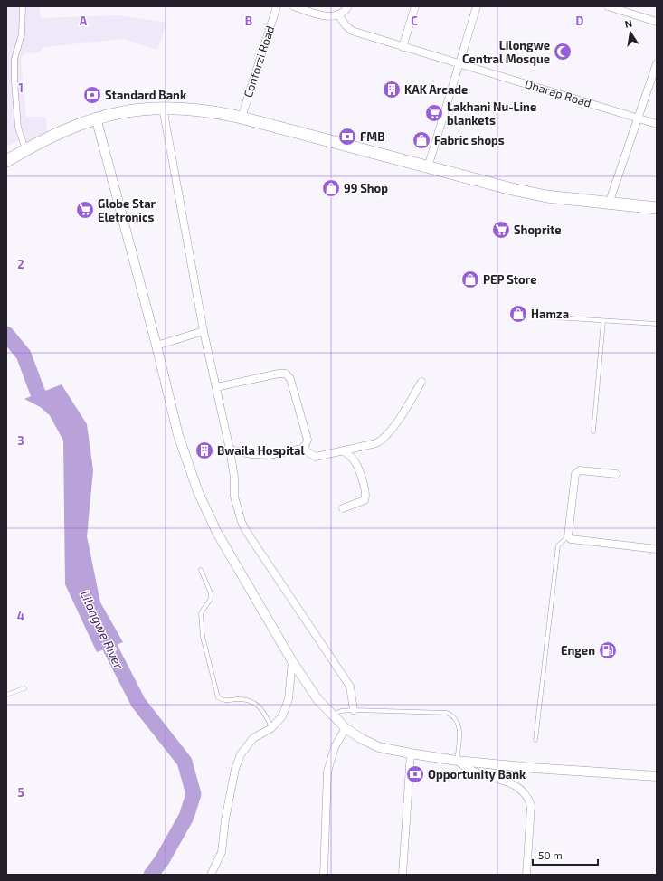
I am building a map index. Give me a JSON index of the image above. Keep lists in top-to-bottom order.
{
  "streets": {
    "street": ["Conforzi Road", "Dharap Road"]
  },
  "water": ["Lilongwe River"],
  "places": {
    "mosque": ["Lilongwe Central Mosque"],
    "building": ["KAK Arcade", "Bwaila Hospital"],
    "bank": ["Standard Bank", "FMB", "Opportunity Bank"],
    "supermarket": ["Lakhani Nu-Line blankets", "Globe Star Eletronics", "Shoprite"],
    "shop": [
      "Fabric shops",
      "99 Shop",
      "PEP Store",
      "Hamza"
    ],
    "fuel station": ["Engen"]
  },
  "scale_bar": "50 m",
  "north": "top",
  "grid": {
    "columns": [
      "A",
      "B",
      "C",
      "D"
    ],
    "rows": [
      "1",
      "2",
      "3",
      "4",
      "5"
    ]
  }
}
